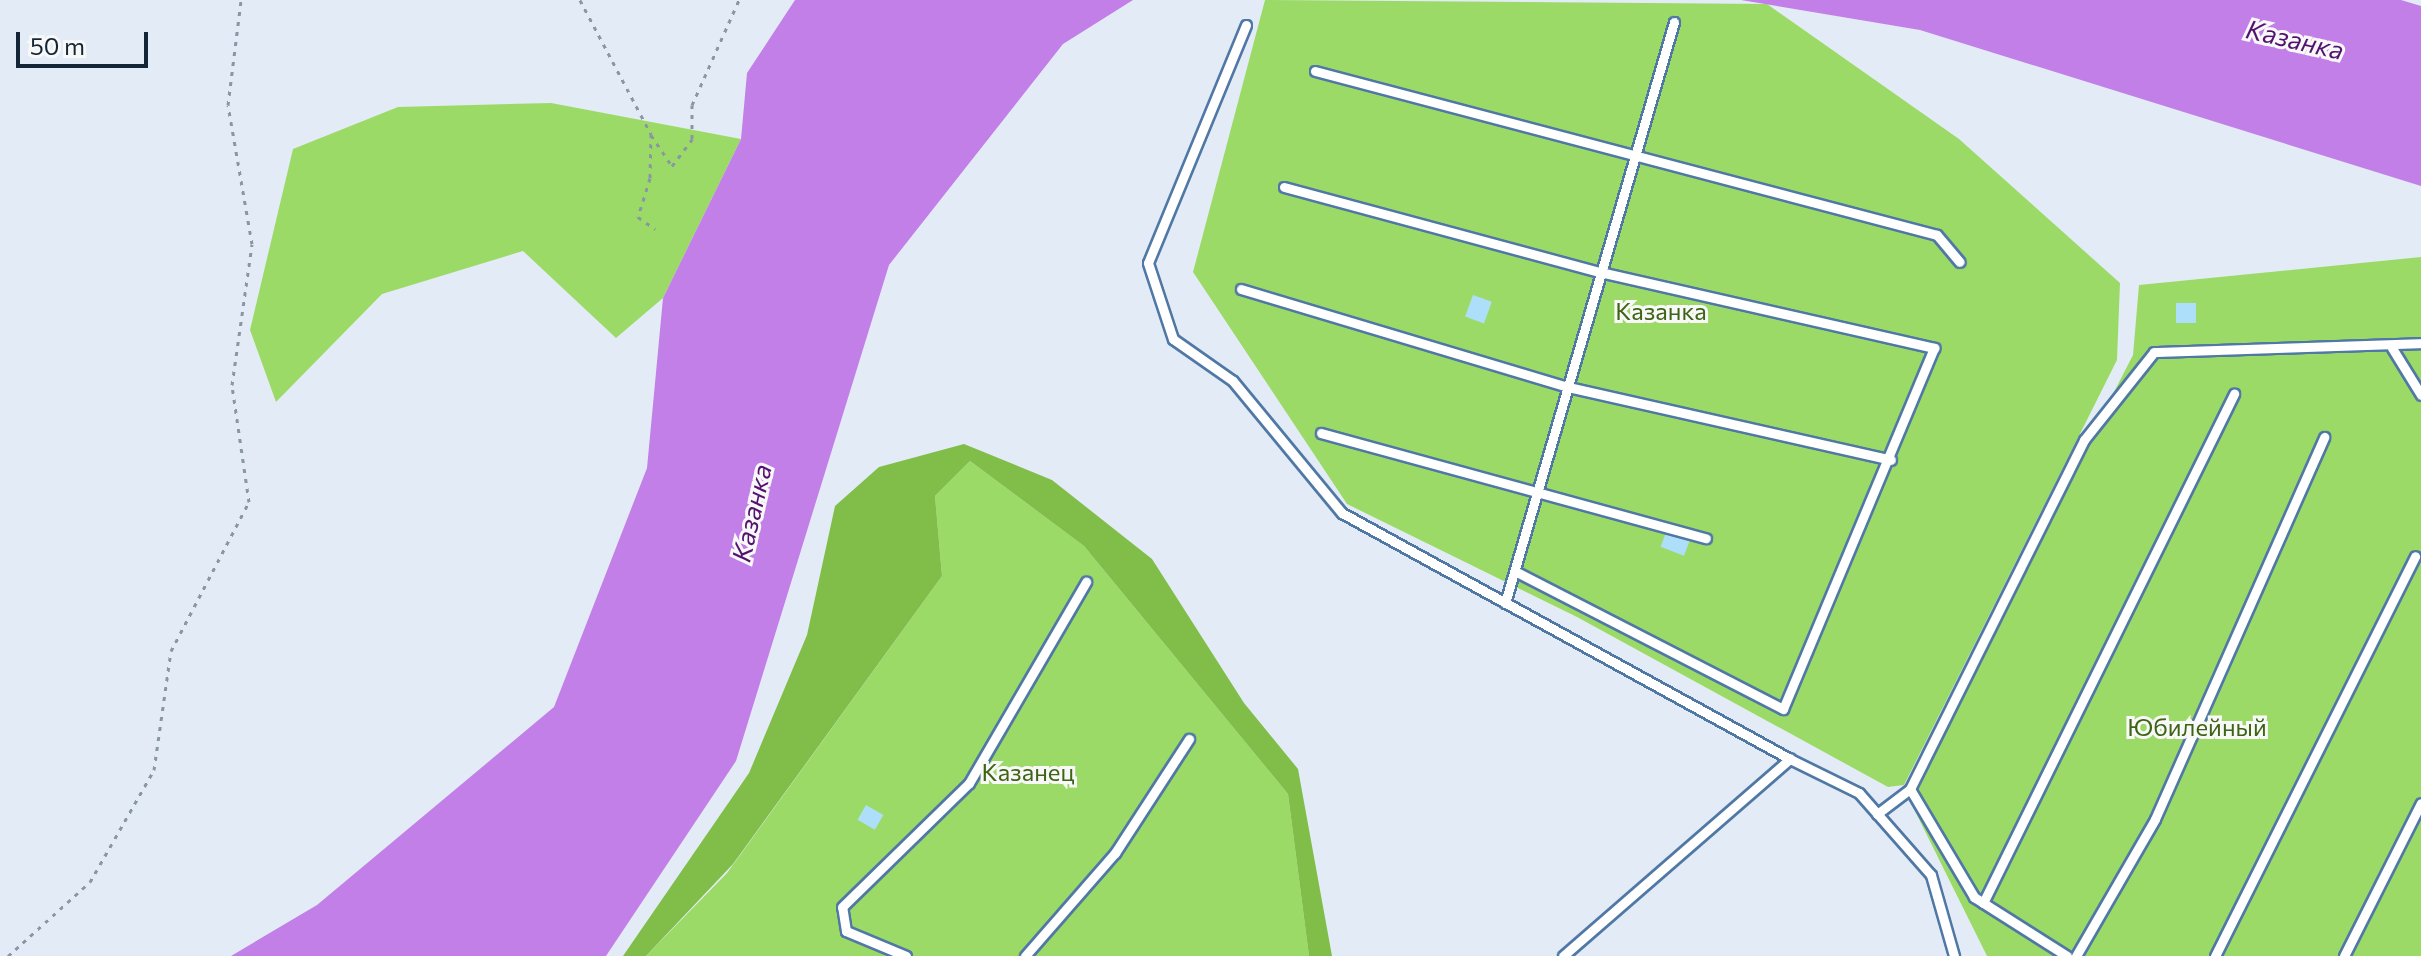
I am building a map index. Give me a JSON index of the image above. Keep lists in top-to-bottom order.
{
  "water": ["Казанка"],
  "parks": ["Казанка", "Юбилейный", "Казанец"],
  "scale_bar": "50 m"
}
